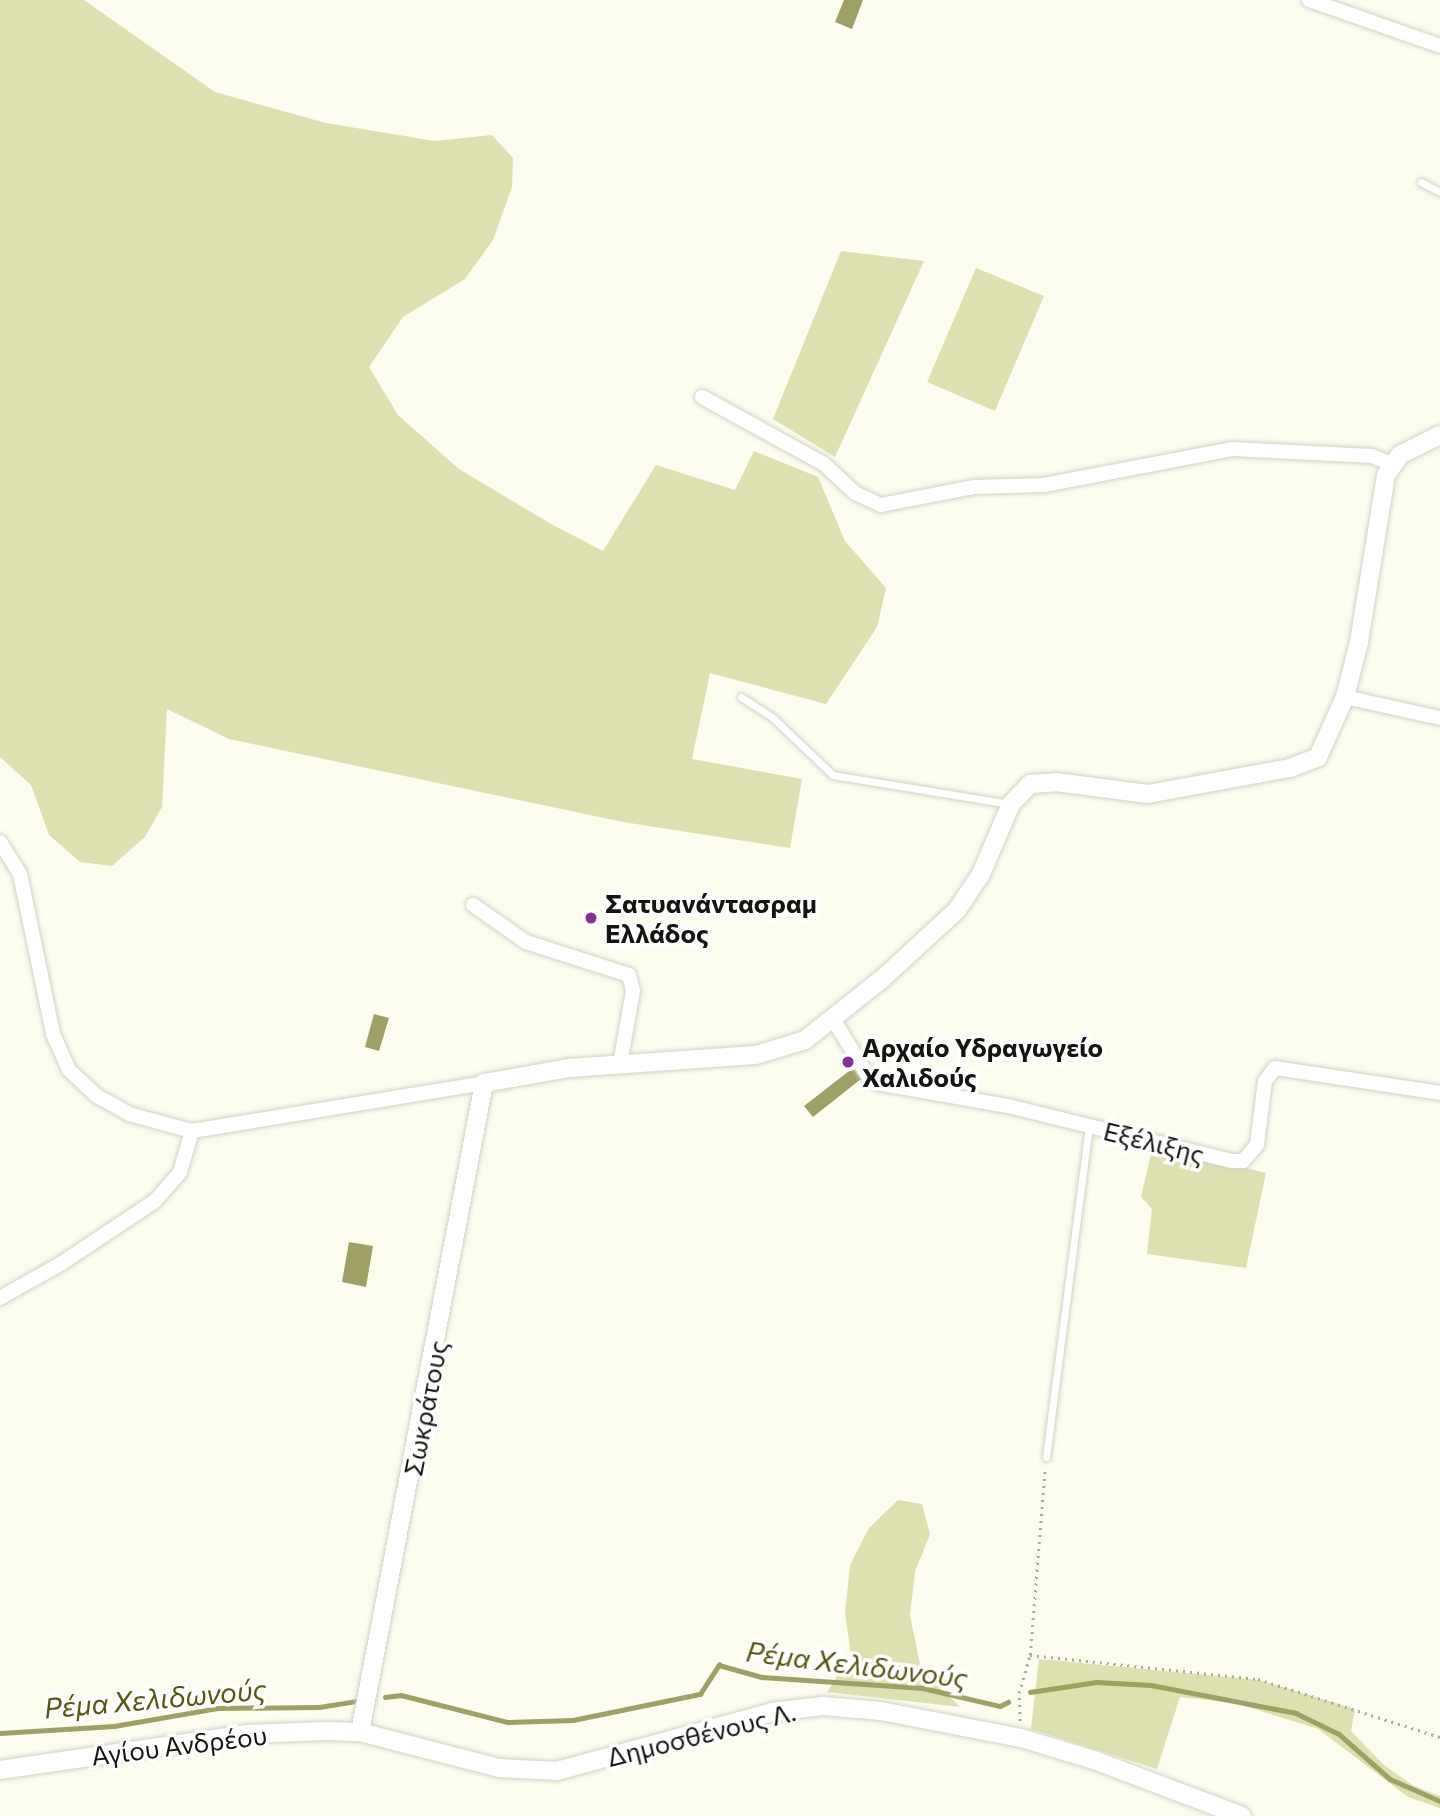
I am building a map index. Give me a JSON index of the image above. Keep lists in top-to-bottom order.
{
  "streets": {
    "street": [
      "Εξέλιξης",
      "Σωκράτους",
      "Δημοσθένους Λ.",
      "Αγίου Ανδρέου"
    ]
  },
  "crossings": [
    ["Σωκράτους", "Δημοσθένους Λ."],
    ["Σωκράτους", "Αγίου Ανδρέου"],
    ["Δημοσθένους Λ.", "Αγίου Ανδρέου"]
  ],
  "water": ["Ρέμα Χελιδωνούς"],
  "places": ["Σατυανάντασραμ Ελλάδος", "Αρχαίο Υδραγωγείο Χαλιδούς"]
}
